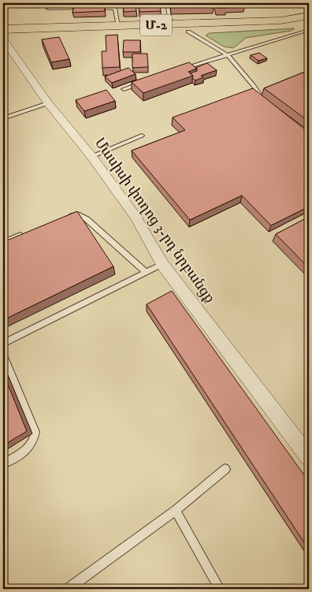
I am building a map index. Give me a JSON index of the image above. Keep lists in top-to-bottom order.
{
  "streets": {
    "main road": ["Մ-2"],
    "street": ["Մասիսի փողոց 3-րդ նրբանցք"]
  }
}
